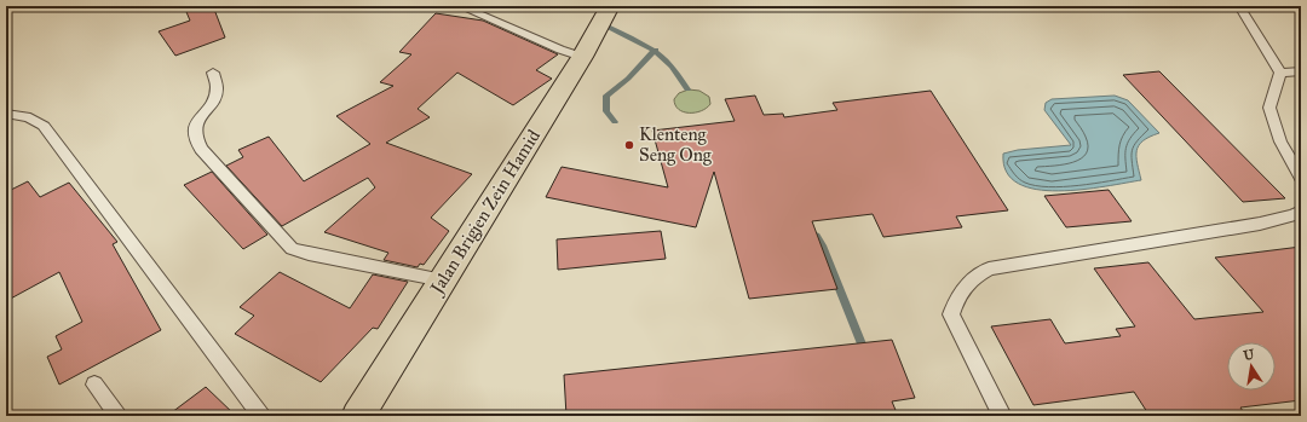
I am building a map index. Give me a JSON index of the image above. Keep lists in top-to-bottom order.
{
  "streets": {
    "main road": ["Jalan Brigjen Zein Hamid"]
  },
  "places": ["Klenteng Seng Ong"],
  "north": "top"
}
